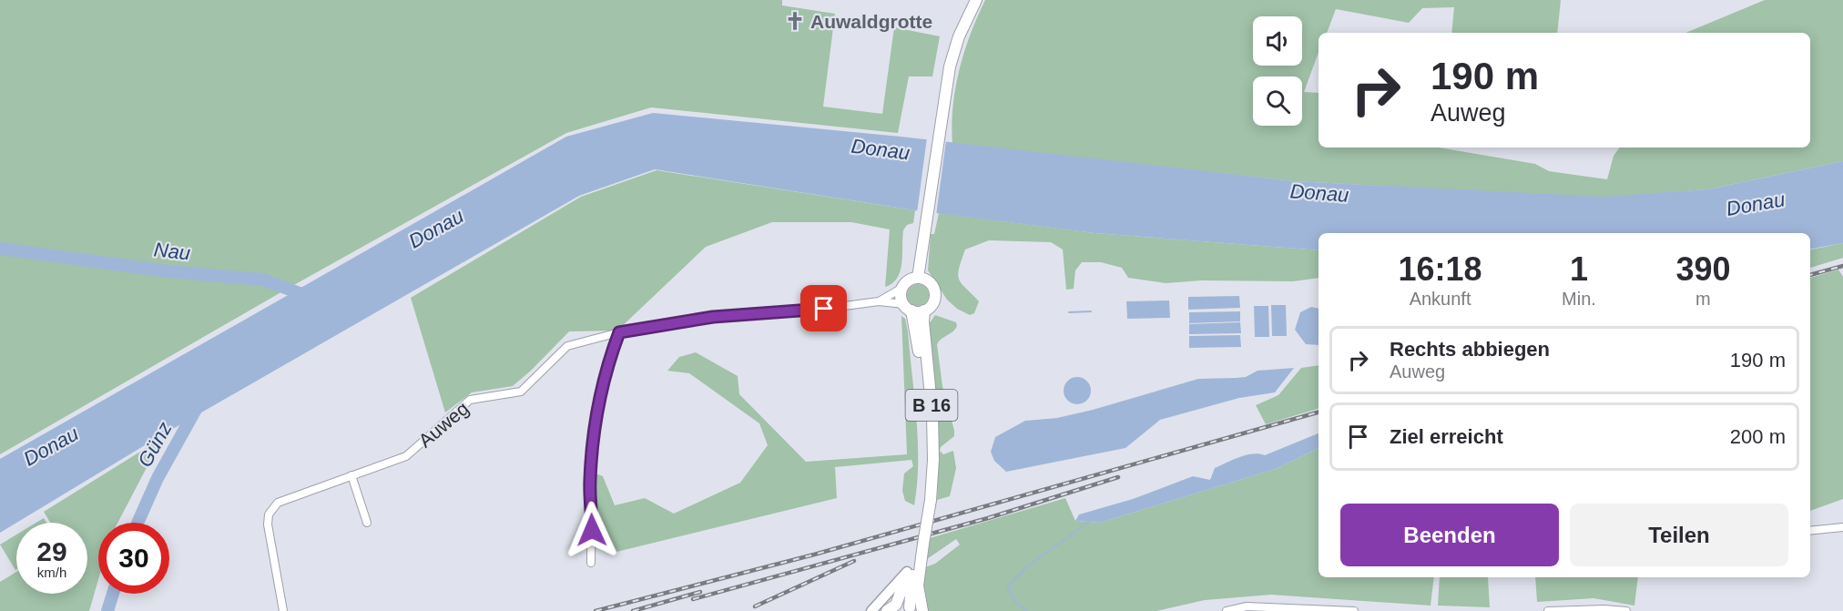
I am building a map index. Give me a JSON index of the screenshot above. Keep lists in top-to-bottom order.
{
  "streets": {
    "main road": ["B 16"],
    "street": ["Auweg"]
  },
  "crossings": [
    ["B 16", "Auweg"]
  ],
  "water": ["Donau", "Nau", "Günz"],
  "places": {
    "church": ["Auwaldgrotte"]
  },
  "page": {
    "turn": ["190 m", "Auweg"],
    "eta": [
      "16:18",
      "Ankunft",
      "1",
      "Min.",
      "390",
      "m"
    ],
    "list": [
      {
        "name": "Rechts abbiegen",
        "note": "Auweg",
        "value": "190 m"
      },
      {
        "name": "Ziel erreicht",
        "value": "200 m"
      }
    ],
    "buttons": ["Beenden", "Teilen"],
    "speed": "29 km/h",
    "limit": "30"
  }
}
